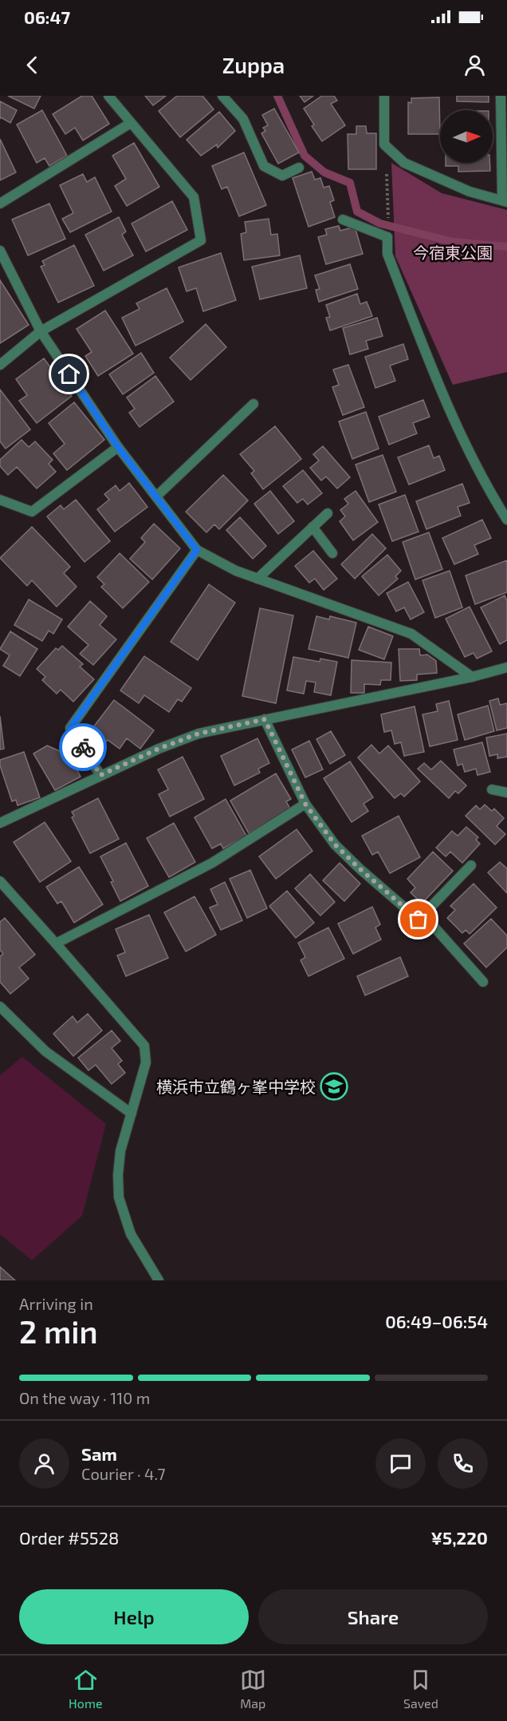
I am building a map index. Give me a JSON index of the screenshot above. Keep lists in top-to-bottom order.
{
  "parks": ["今宿東公園"],
  "places": {
    "school or university": ["横浜市立鶴ヶ峯中学校"]
  },
  "north": "right",
  "page": {
    "status": "06:47",
    "header": "Zuppa",
    "heading": ["2 min", "Arriving in", "06:49–06:54"],
    "panel": [
      "Sam",
      "Courier · 4.7",
      "Order #5528",
      "¥5,220"
    ],
    "bar": "On the way · 110 m",
    "buttons": ["Help", "Share"],
    "tabs": ["Home", "Map", "Saved"]
  }
}
